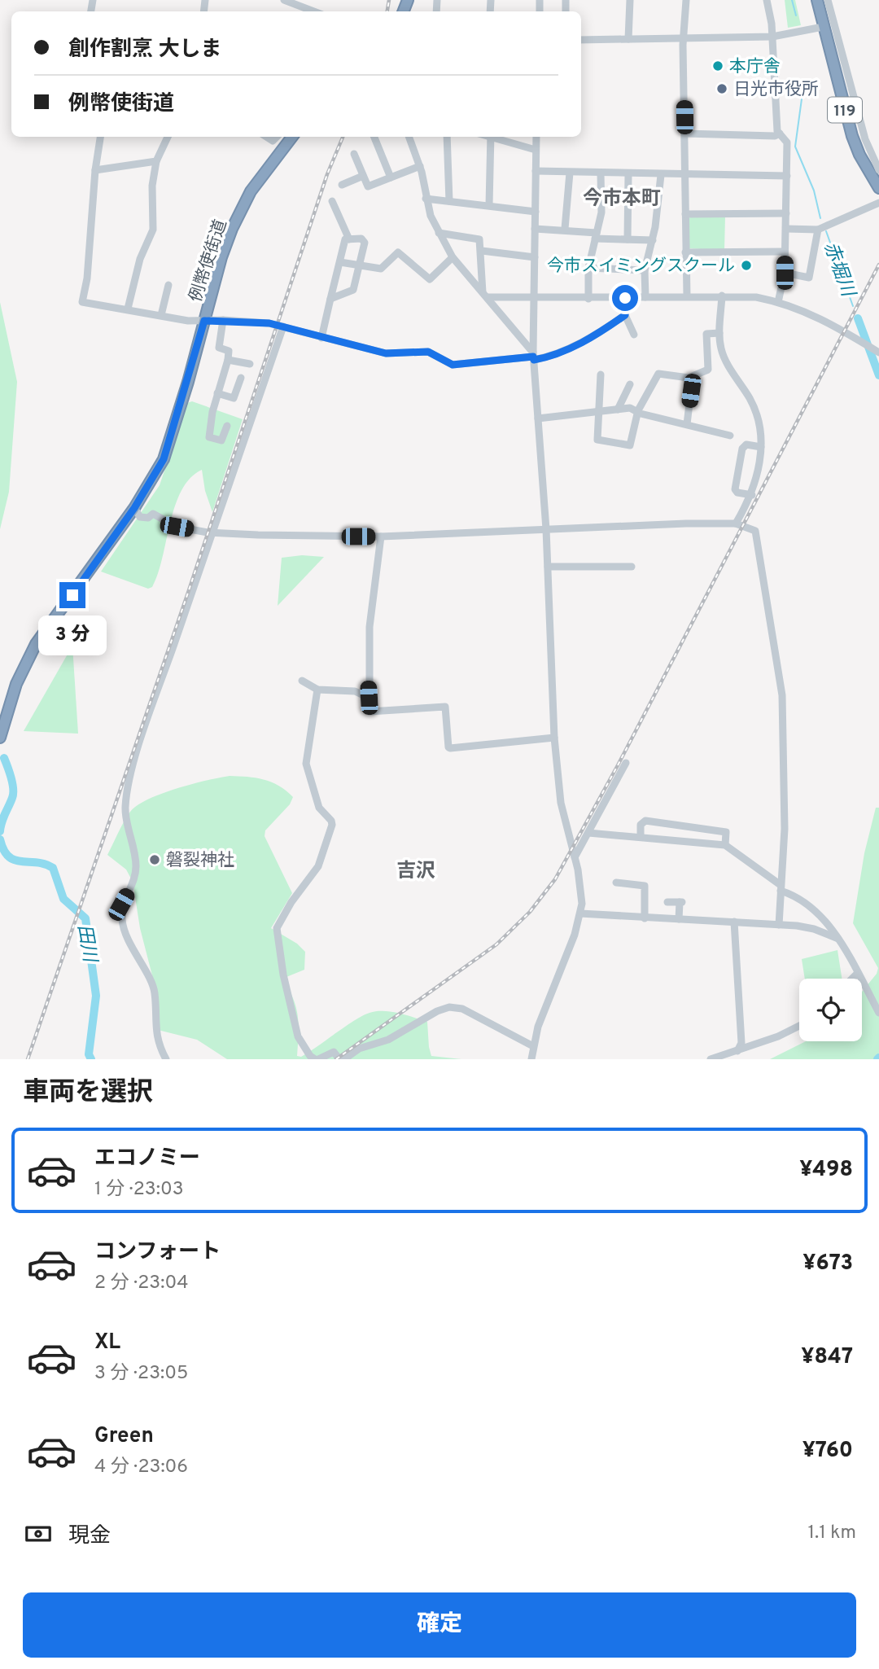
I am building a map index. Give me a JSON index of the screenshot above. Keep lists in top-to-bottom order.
{
  "streets": {
    "highway": ["119", "例幣使街道"]
  },
  "districts": ["今市本町", "吉沢"],
  "water": ["赤堀川", "田川"],
  "places": [
    "本庁舎",
    "日光市役所",
    "今市スイミングスクール",
    "磐裂神社"
  ],
  "page": {
    "banner": ["創作割烹 大しま", "例幣使街道"],
    "bubble": "3 分",
    "heading": "車両を選択",
    "list": [
      {
        "name": "エコノミー",
        "note": "1 分 · 23:03",
        "value": "¥498"
      },
      {
        "name": "コンフォート",
        "note": "2 分 · 23:04",
        "value": "¥673"
      },
      {
        "name": "XL",
        "note": "3 分 · 23:05",
        "value": "¥847"
      },
      {
        "name": "Green",
        "note": "4 分 · 23:06",
        "value": "¥760"
      }
    ],
    "pay": ["現金", "1.1 km"],
    "buttons": "確定"
  }
}
